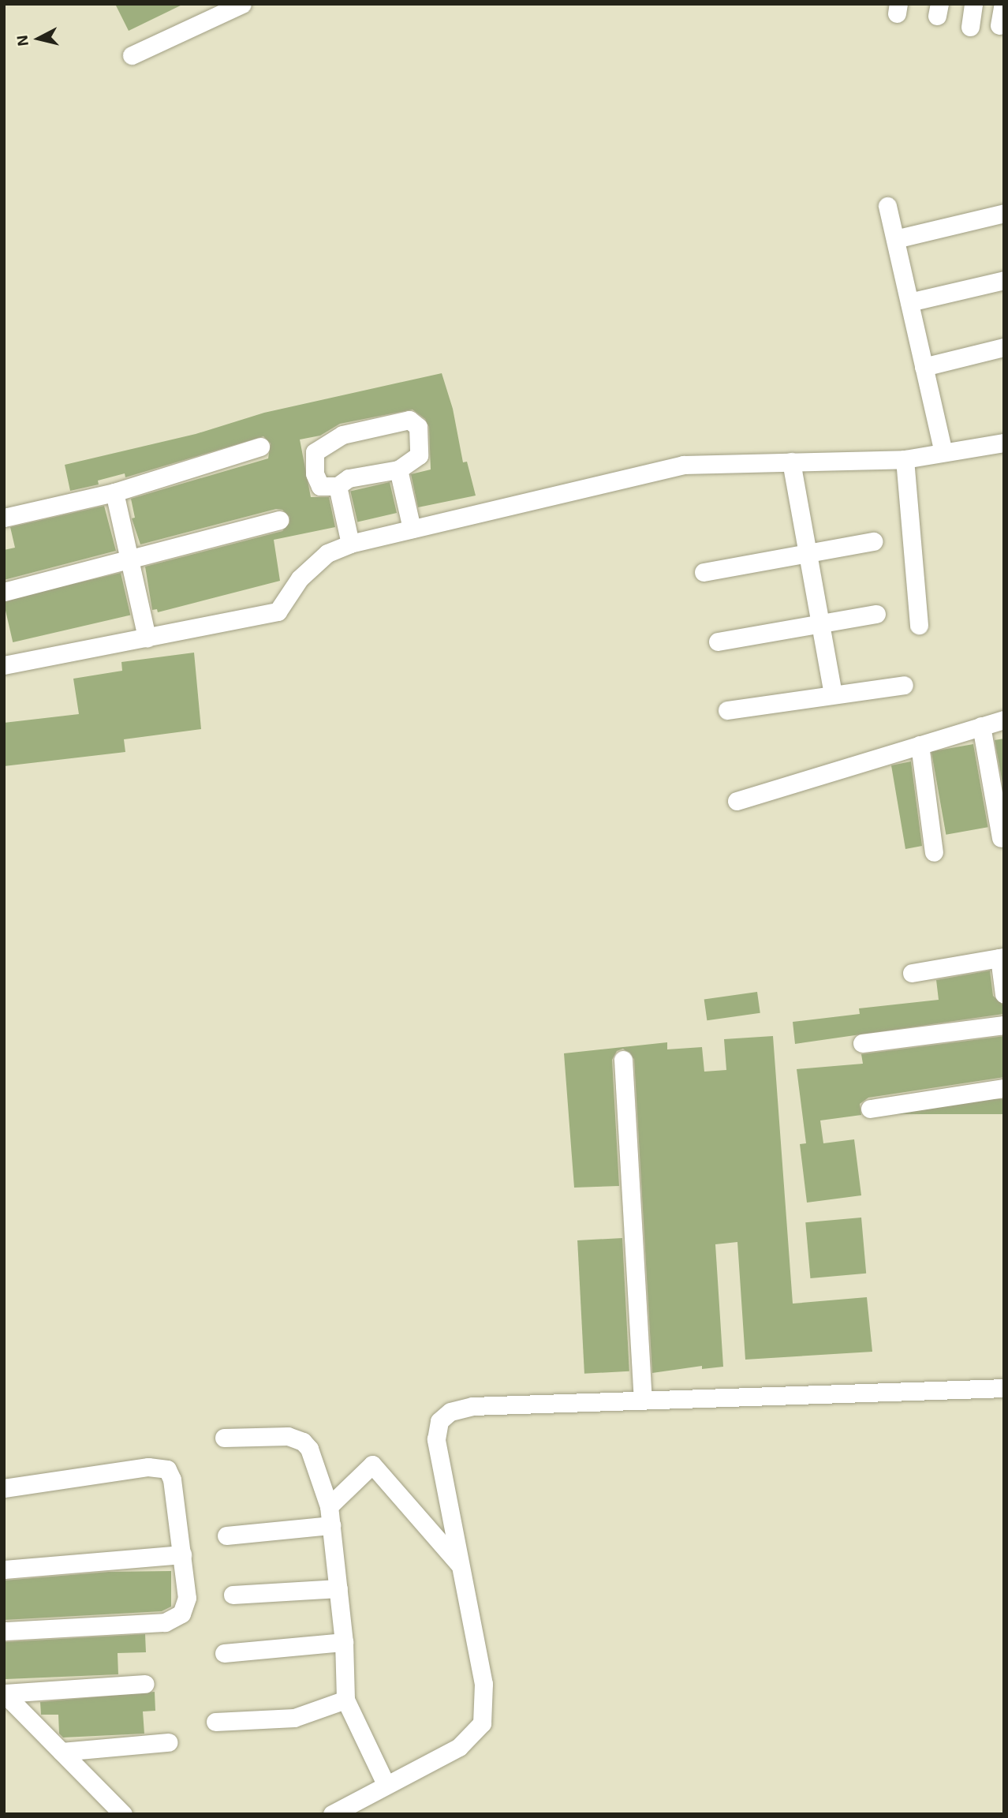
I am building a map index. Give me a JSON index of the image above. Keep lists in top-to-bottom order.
{
  "north": "left"
}
